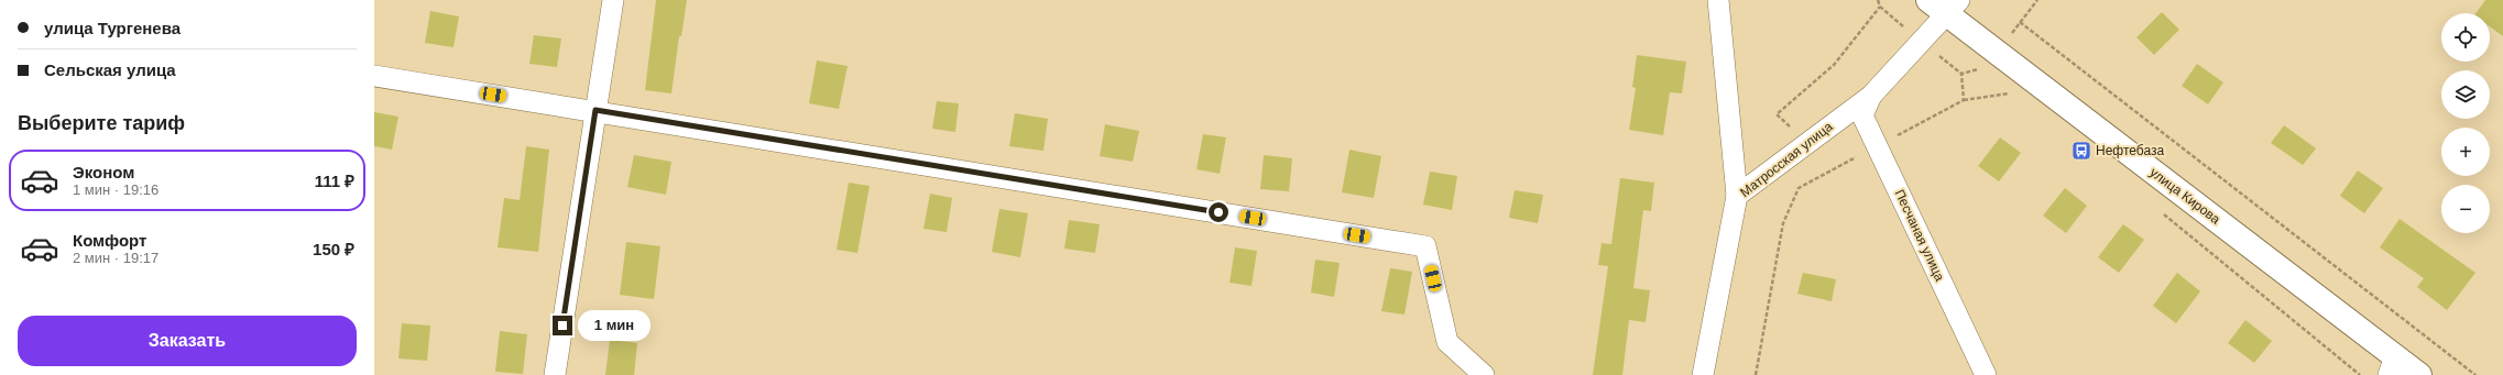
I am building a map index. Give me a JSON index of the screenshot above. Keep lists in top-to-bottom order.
{
  "streets": {
    "main road": ["улица Кирова"],
    "street": ["Матросская улица", "Песчаная улица"]
  },
  "crossings": [
    ["Матросская улица", "улица Кирова"],
    ["Матросская улица", "Песчаная улица"]
  ],
  "places": {
    "bus stop": ["Нефтебаза"]
  },
  "page": {
    "banner": ["улица Тургенева", "Сельская улица"],
    "map_buttons": ["+", "−"],
    "heading": "Выберите тариф",
    "list": [
      {
        "name": "Эконом",
        "note": "1 мин · 19:16",
        "value": "111 ₽"
      },
      {
        "name": "Комфорт",
        "note": "2 мин · 19:17",
        "value": "150 ₽"
      }
    ],
    "buttons": "Заказать",
    "bubble": "1 мин"
  }
}
